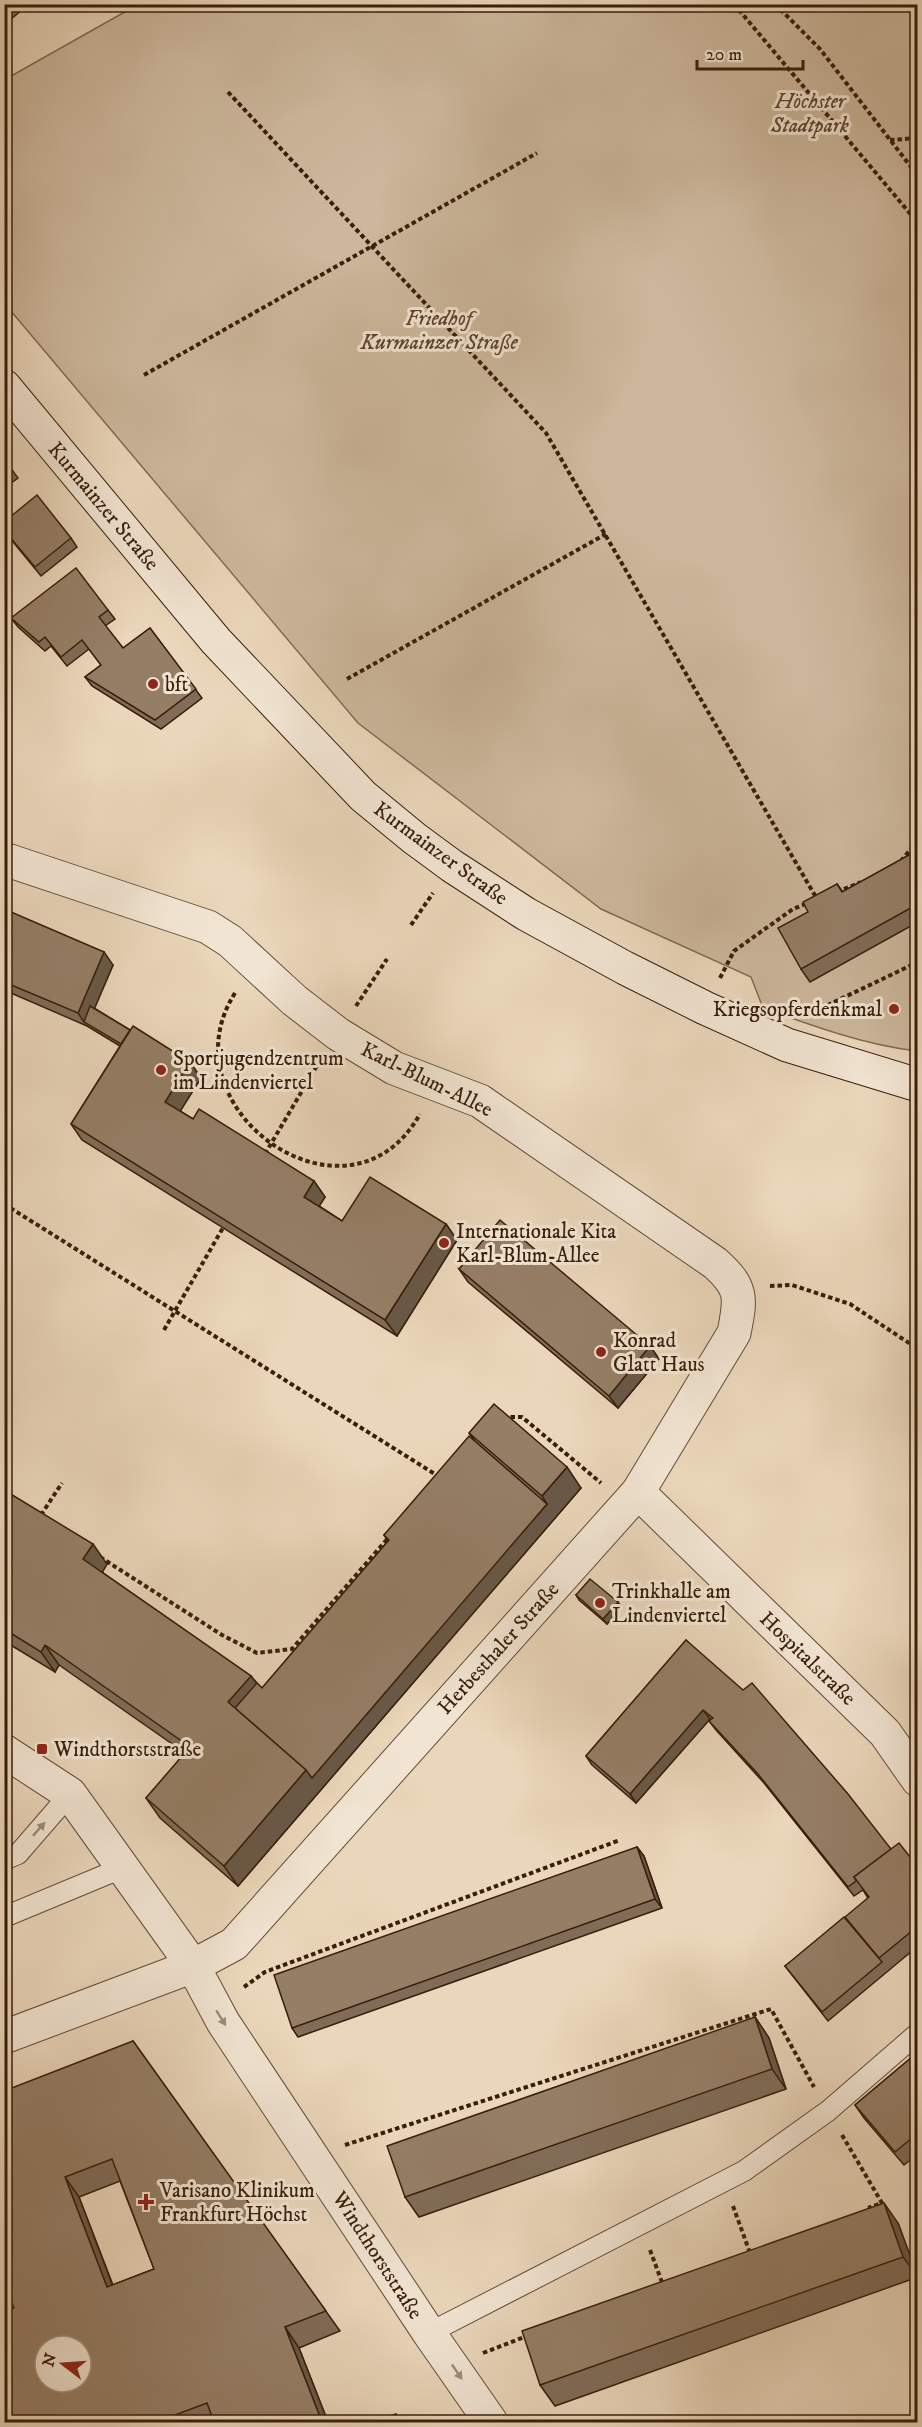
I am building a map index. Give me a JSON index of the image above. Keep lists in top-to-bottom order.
{
  "streets": {
    "street": [
      "Kurmainzer Straße",
      "Karl-Blum-Allee",
      "Herbesthaler Straße",
      "Hospitalstraße",
      "Windthorststraße"
    ]
  },
  "crossings": [
    ["Karl-Blum-Allee", "Herbesthaler Straße"],
    ["Herbesthaler Straße", "Hospitalstraße"],
    ["Herbesthaler Straße", "Windthorststraße"]
  ],
  "parks": ["Höchster Stadtpark", "Friedhof Kurmainzer Straße"],
  "places": {
    "other": [
      "bft",
      "Kriegsopferdenkmal",
      "Sportjugendzentrum im Lindenviertel",
      "Internationale Kita Karl-Blum-Allee",
      "Konrad Glatt Haus",
      "Trinkhalle am Lindenviertel"
    ],
    "transit": ["Windthorststraße"],
    "health": ["Varisano Klinikum Frankfurt Höchst"]
  },
  "scale_bar": "20 m",
  "north": "left"
}
